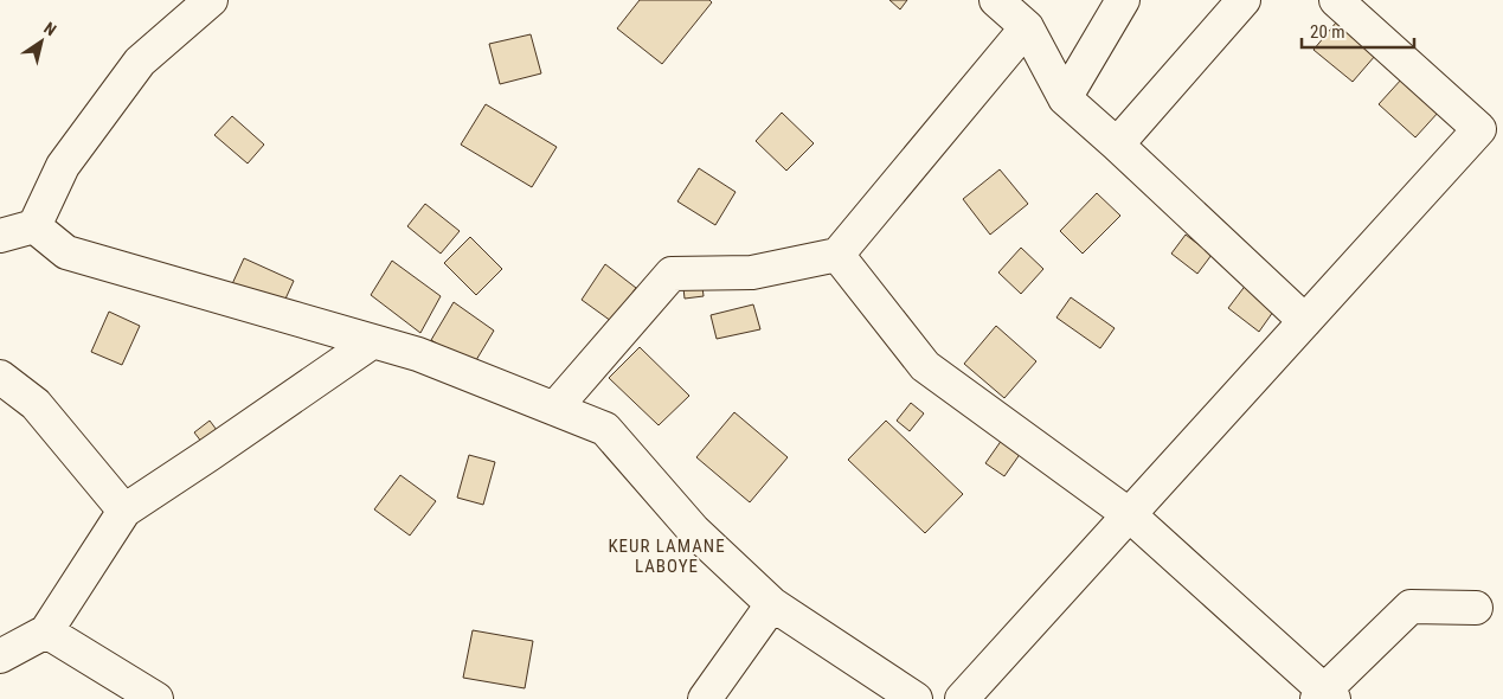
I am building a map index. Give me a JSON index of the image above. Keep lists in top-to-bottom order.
{
  "districts": ["KEUR LAMANE LABOYE"],
  "scale_bar": "20 m",
  "north": "top right"
}
